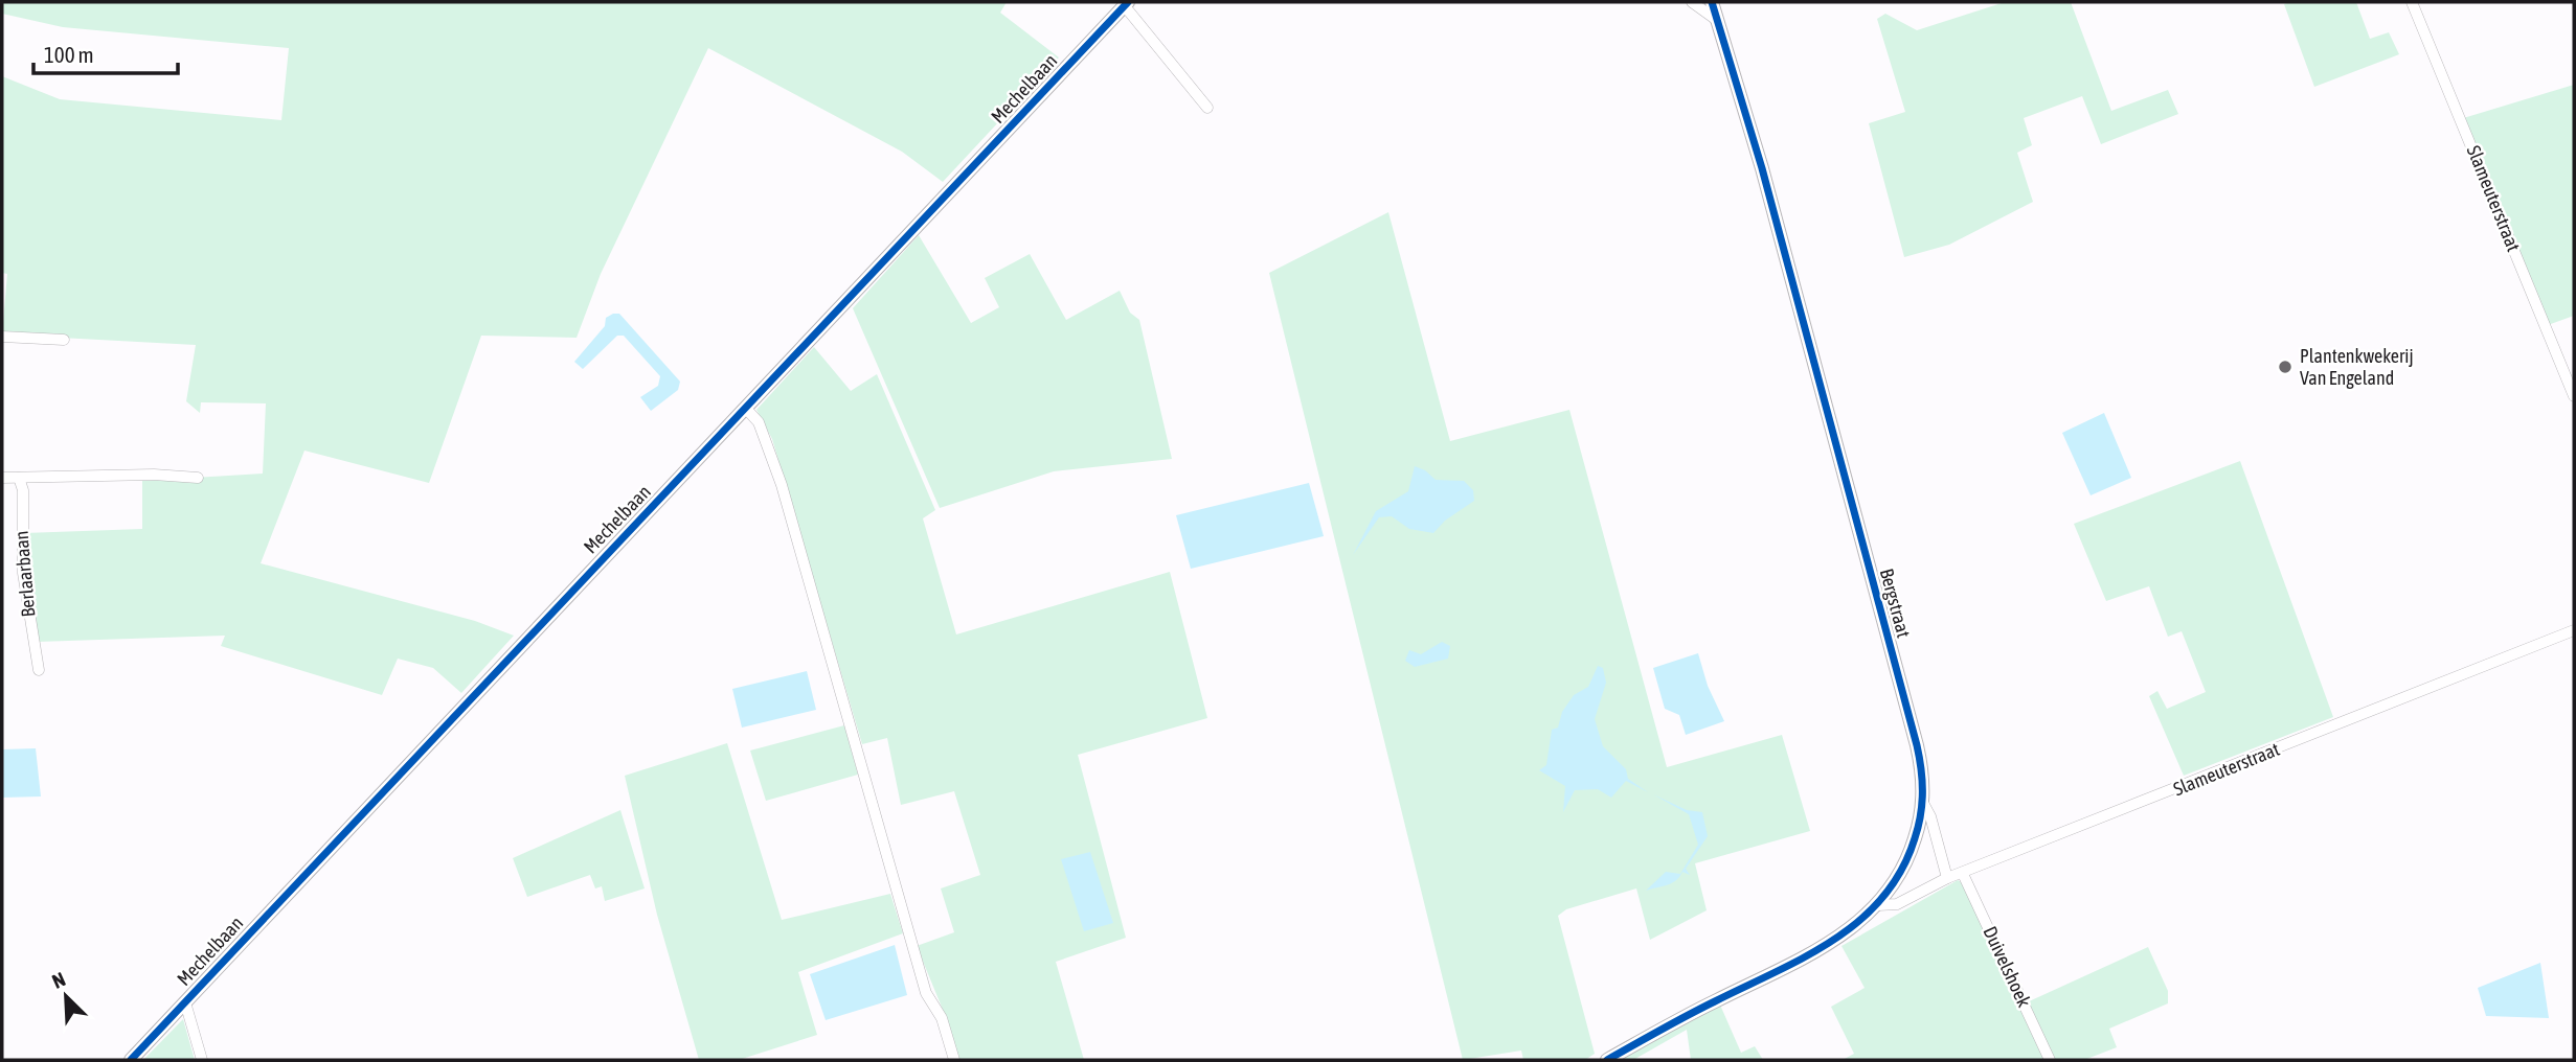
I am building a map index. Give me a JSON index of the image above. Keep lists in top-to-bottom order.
{
  "streets": {
    "street": [
      "Mechelbaan",
      "Slameuterstraat",
      "Berlaarbaan",
      "Bergstraat",
      "Duivelshoek"
    ]
  },
  "crossings": [
    ["Slameuterstraat", "Bergstraat"],
    ["Slameuterstraat", "Duivelshoek"]
  ],
  "places": ["Plantenkwekerij Van Engeland"],
  "scale_bar": "100 m",
  "north": "top left"
}
